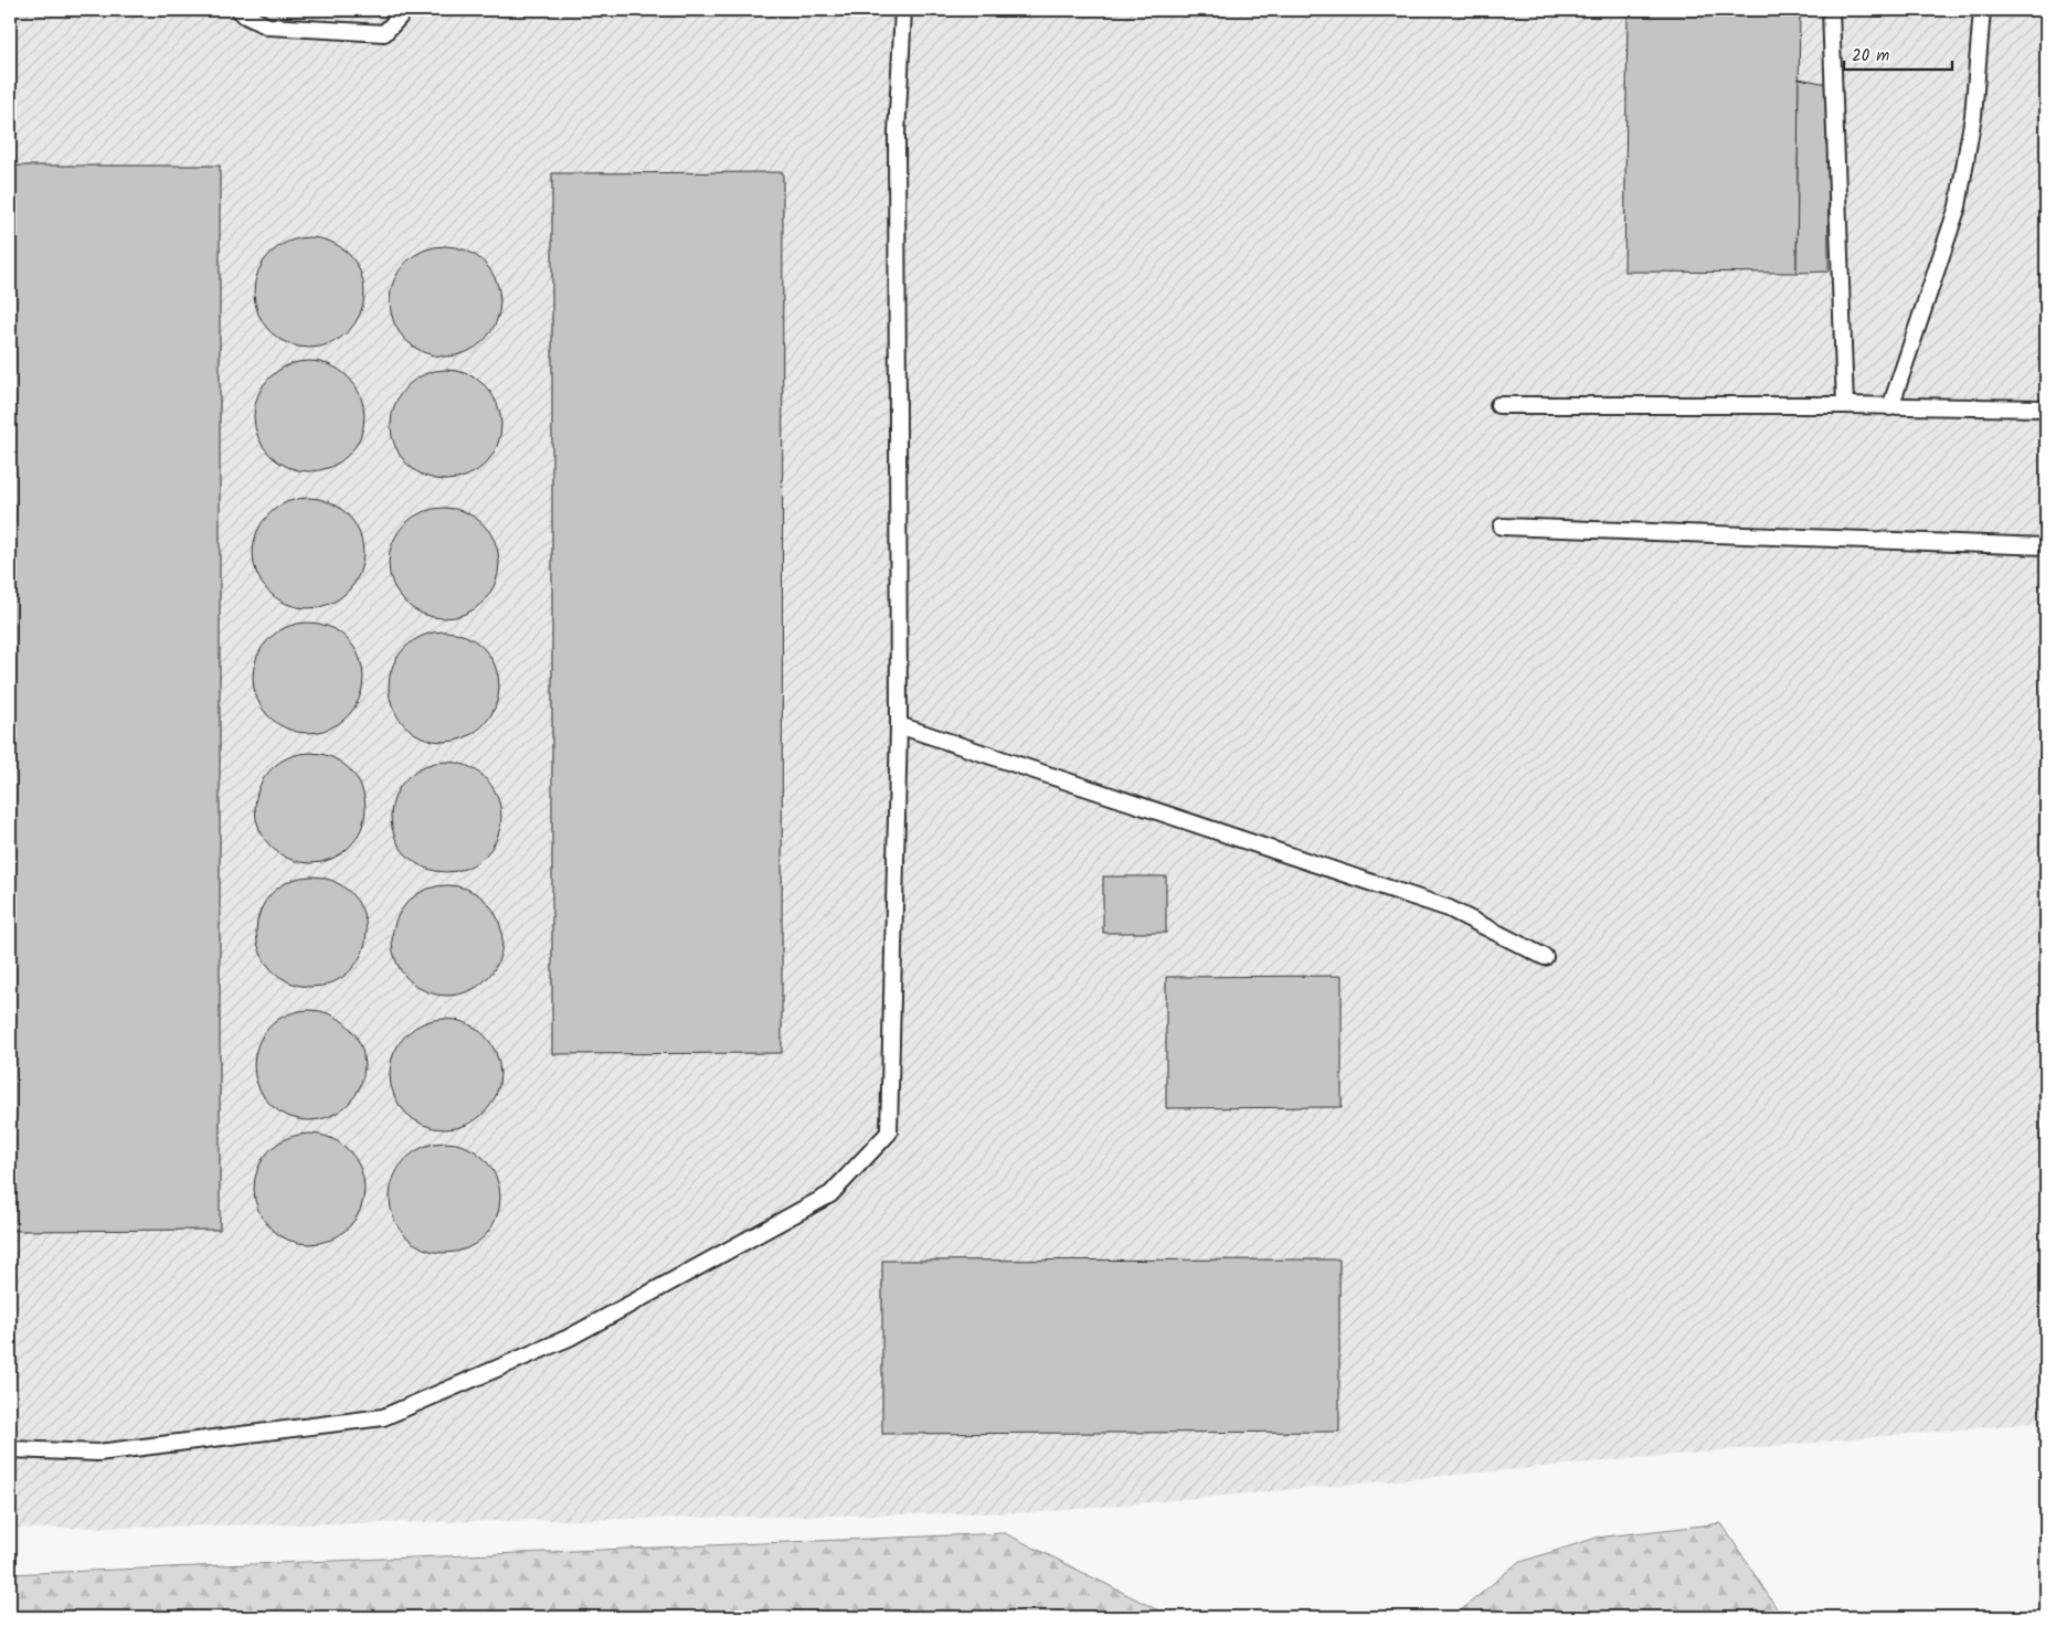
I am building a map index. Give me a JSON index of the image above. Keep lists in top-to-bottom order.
{
  "scale_bar": "20 m"
}
